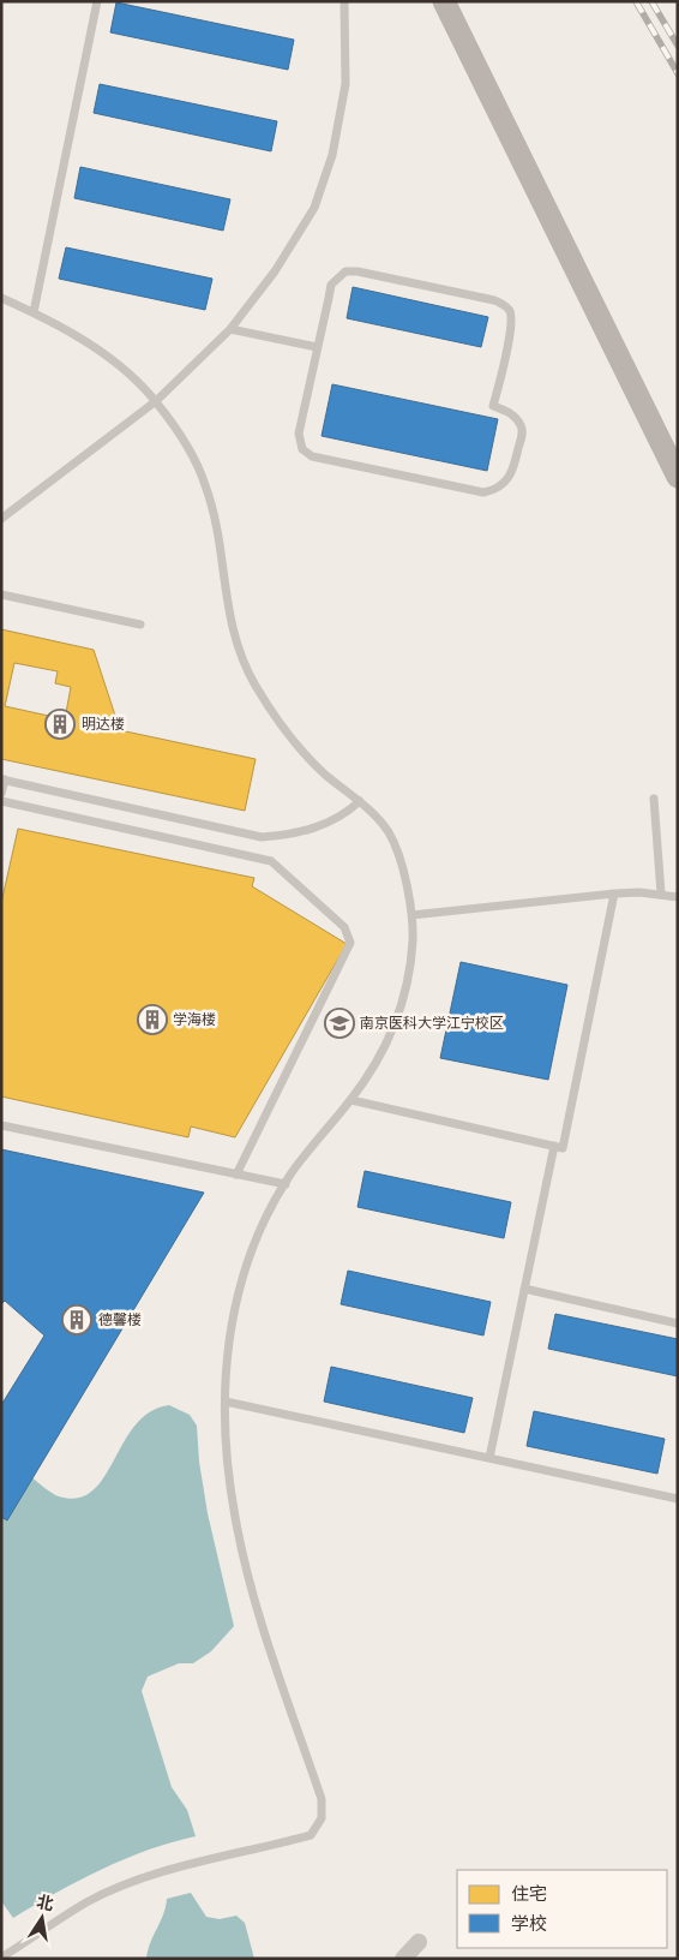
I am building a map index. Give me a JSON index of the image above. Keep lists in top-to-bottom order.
{
  "places": {
    "building": ["明达楼", "学海楼", "德馨楼"],
    "school or university": ["南京医科大学江宁校区"]
  },
  "legend": ["住宅", "学校"],
  "north": "top"
}
